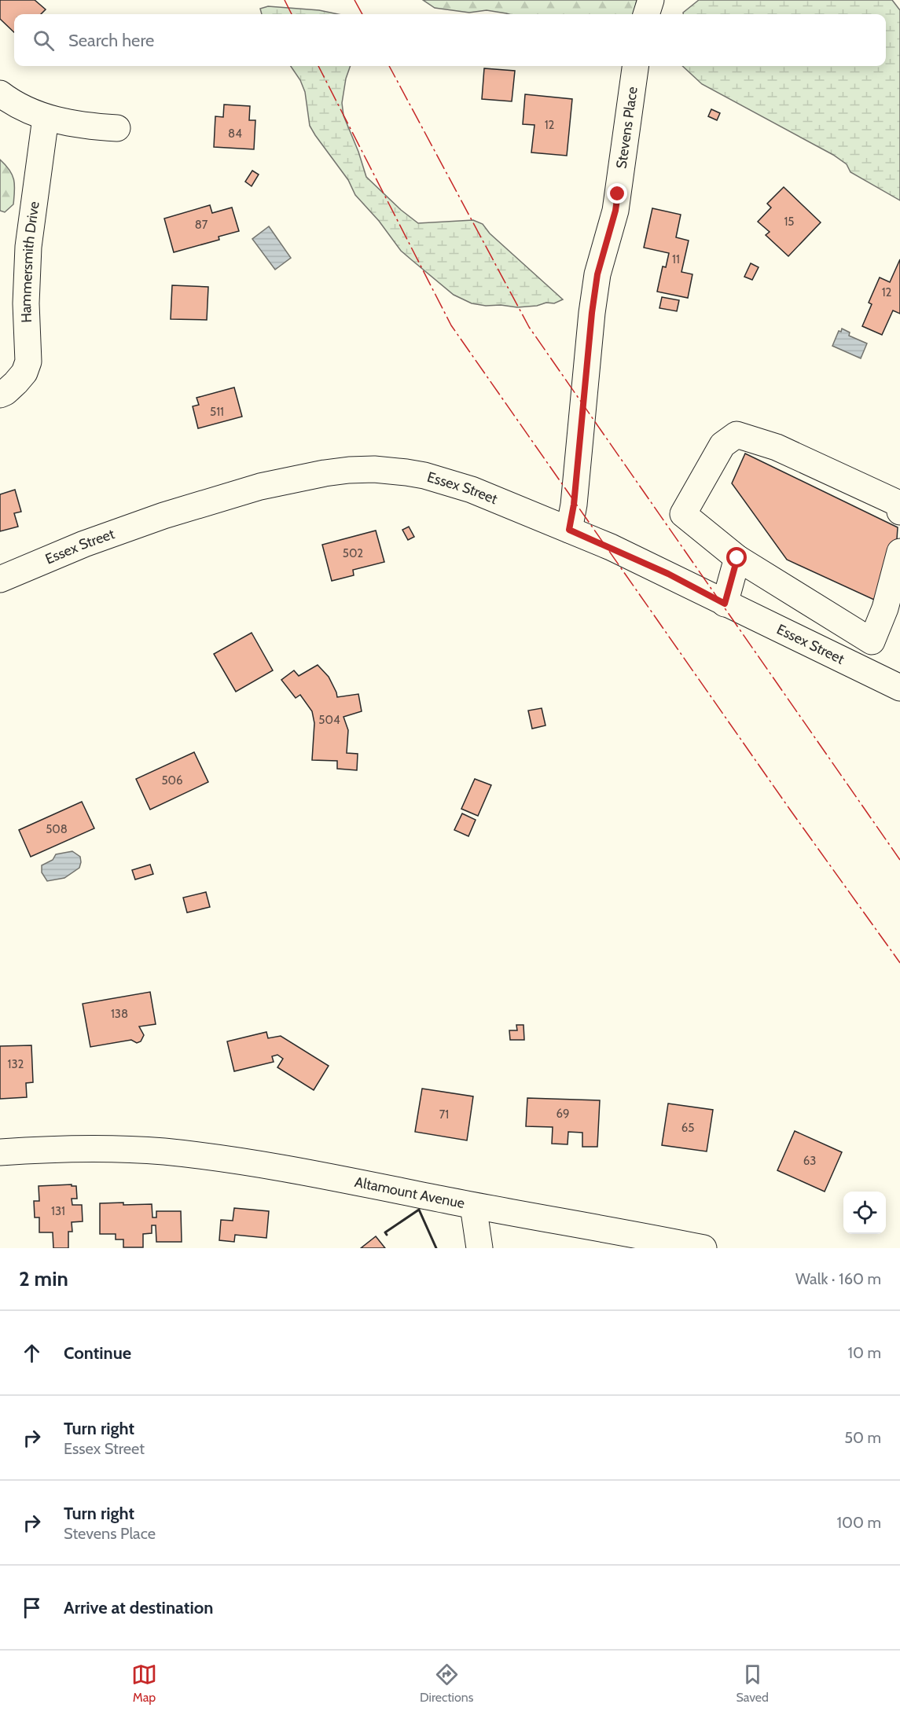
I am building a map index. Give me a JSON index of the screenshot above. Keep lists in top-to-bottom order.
{
  "streets": {
    "street": [
      "Stevens Place",
      "Hammersmith Drive",
      "Essex Street",
      "Altamount Avenue"
    ]
  },
  "crossings": [
    ["Stevens Place", "Essex Street"]
  ],
  "house_numbers": [
    "12",
    "84",
    "15",
    "87",
    "11",
    "12",
    "511",
    "502",
    "504",
    "506",
    "508",
    "138",
    "132",
    "69",
    "71",
    "65",
    "63",
    "131"
  ],
  "page": {
    "search": "Search here",
    "heading": ["2 min", "Walk · 160 m"],
    "list": [
      ["Continue", "10 m"],
      ["Turn right", "Essex Street", "50 m"],
      ["Turn right", "Stevens Place", "100 m"],
      "Arrive at destination"
    ],
    "nav": ["Map", "Directions", "Saved"]
  }
}
